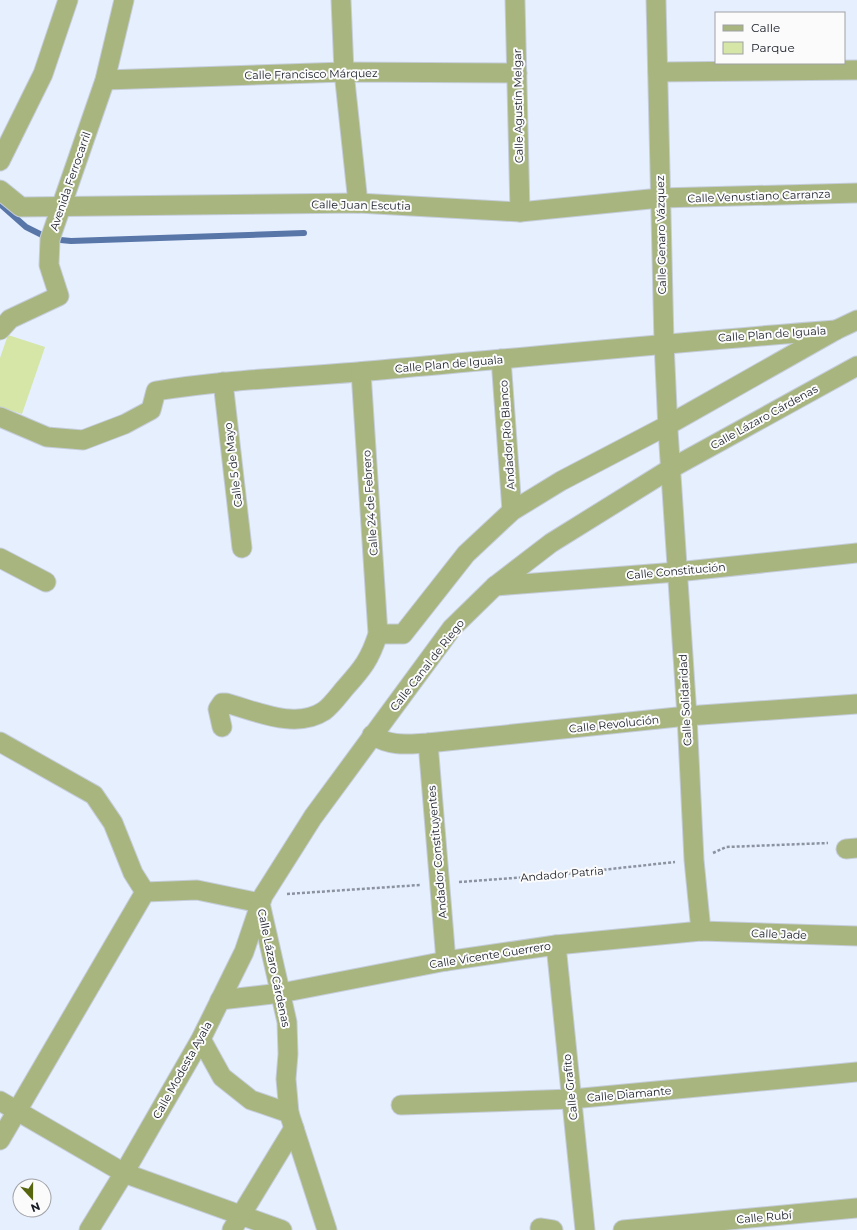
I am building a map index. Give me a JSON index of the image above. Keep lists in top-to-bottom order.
{
  "streets": {
    "street": [
      "Calle Francisco Márquez",
      "Calle Agustín Melgar",
      "Avenida Ferrocarril",
      "Calle Venustiano Carranza",
      "Calle Juan Escutia",
      "Calle Genaro Vázquez",
      "Calle Plan de Iguala",
      "Calle Lázaro Cárdenas",
      "Andador Río Blanco",
      "Calle 5 de Mayo",
      "Calle 24 de Febrero",
      "Calle Constitución",
      "Calle Canal de Riego",
      "Calle Solidaridad",
      "Calle Revolución",
      "Andador Constituyentes",
      "Calle Jade",
      "Calle Vicente Guerrero",
      "Calle Modesta Ayala",
      "Calle Grafito",
      "Calle Diamante",
      "Calle Rubí"
    ],
    "path": ["Andador Patria"]
  },
  "crossings": [
    ["Calle Francisco Márquez", "Calle Agustín Melgar"],
    ["Calle Francisco Márquez", "Avenida Ferrocarril"],
    ["Calle Agustín Melgar", "Calle Juan Escutia"],
    ["Avenida Ferrocarril", "Calle Juan Escutia"],
    ["Calle Venustiano Carranza", "Calle Juan Escutia"],
    ["Calle Venustiano Carranza", "Calle Genaro Vázquez"],
    ["Calle Juan Escutia", "Calle Genaro Vázquez"],
    ["Calle Genaro Vázquez", "Calle Plan de Iguala"],
    ["Calle Genaro Vázquez", "Calle Lázaro Cárdenas"],
    ["Calle Genaro Vázquez", "Calle Canal de Riego"],
    ["Calle Genaro Vázquez", "Calle Solidaridad"],
    ["Calle Plan de Iguala", "Andador Río Blanco"],
    ["Calle Plan de Iguala", "Calle 5 de Mayo"],
    ["Calle Plan de Iguala", "Calle 24 de Febrero"],
    ["Calle Lázaro Cárdenas", "Calle Canal de Riego"],
    ["Calle Lázaro Cárdenas", "Calle Solidaridad"],
    ["Calle Lázaro Cárdenas", "Andador Patria"],
    ["Calle Lázaro Cárdenas", "Calle Vicente Guerrero"],
    ["Calle Lázaro Cárdenas", "Calle Modesta Ayala"],
    ["Calle Constitución", "Calle Canal de Riego"],
    ["Calle Constitución", "Calle Solidaridad"],
    ["Calle Canal de Riego", "Calle Solidaridad"],
    ["Calle Canal de Riego", "Calle Revolución"],
    ["Calle Canal de Riego", "Andador Patria"],
    ["Calle Canal de Riego", "Calle Modesta Ayala"],
    ["Calle Solidaridad", "Calle Revolución"],
    ["Calle Solidaridad", "Andador Patria"],
    ["Calle Solidaridad", "Calle Jade"],
    ["Calle Solidaridad", "Calle Vicente Guerrero"],
    ["Calle Revolución", "Andador Constituyentes"],
    ["Andador Constituyentes", "Andador Patria"],
    ["Andador Constituyentes", "Calle Vicente Guerrero"],
    ["Andador Patria", "Calle Modesta Ayala"],
    ["Calle Jade", "Calle Vicente Guerrero"],
    ["Calle Vicente Guerrero", "Calle Modesta Ayala"],
    ["Calle Vicente Guerrero", "Calle Grafito"],
    ["Calle Grafito", "Calle Diamante"]
  ],
  "legend": ["Calle", "Parque"],
  "north": "bottom"
}
